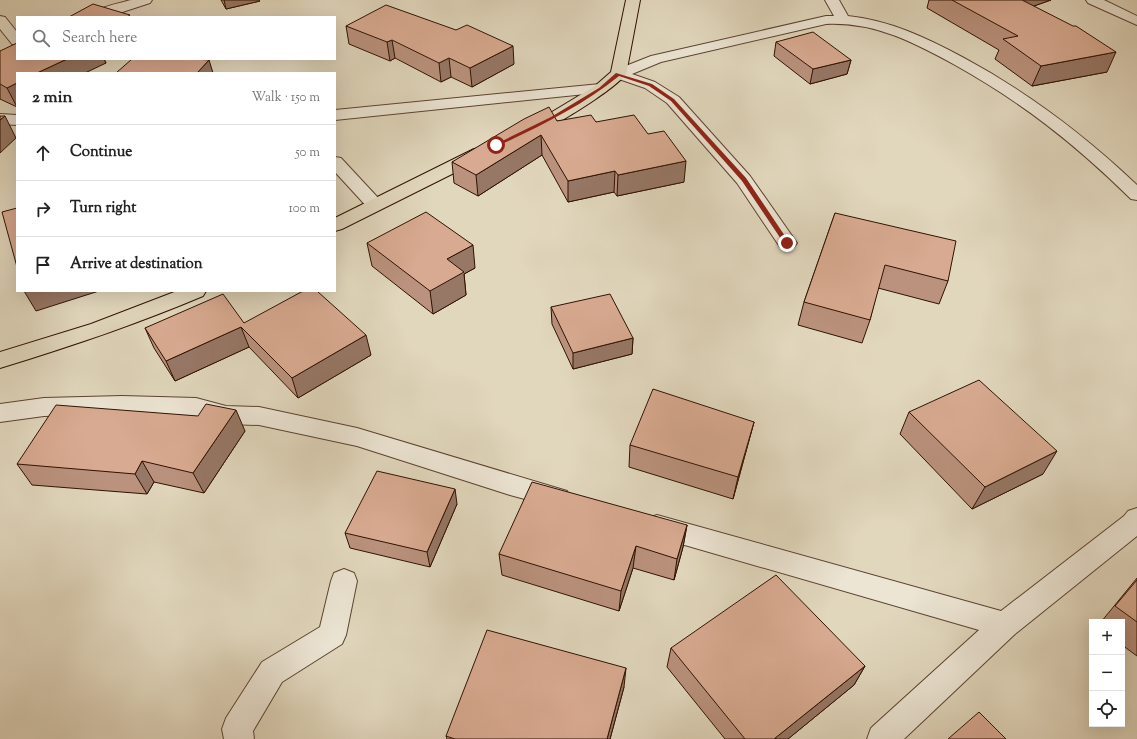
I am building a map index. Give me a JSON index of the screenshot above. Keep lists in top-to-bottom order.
{
  "page": {
    "search": "Search here",
    "heading": ["2 min", "Walk · 150 m"],
    "list": [
      ["Continue", "50 m"],
      ["Turn right", "100 m"],
      "Arrive at destination"
    ],
    "map_buttons": ["+", "−"]
  }
}
